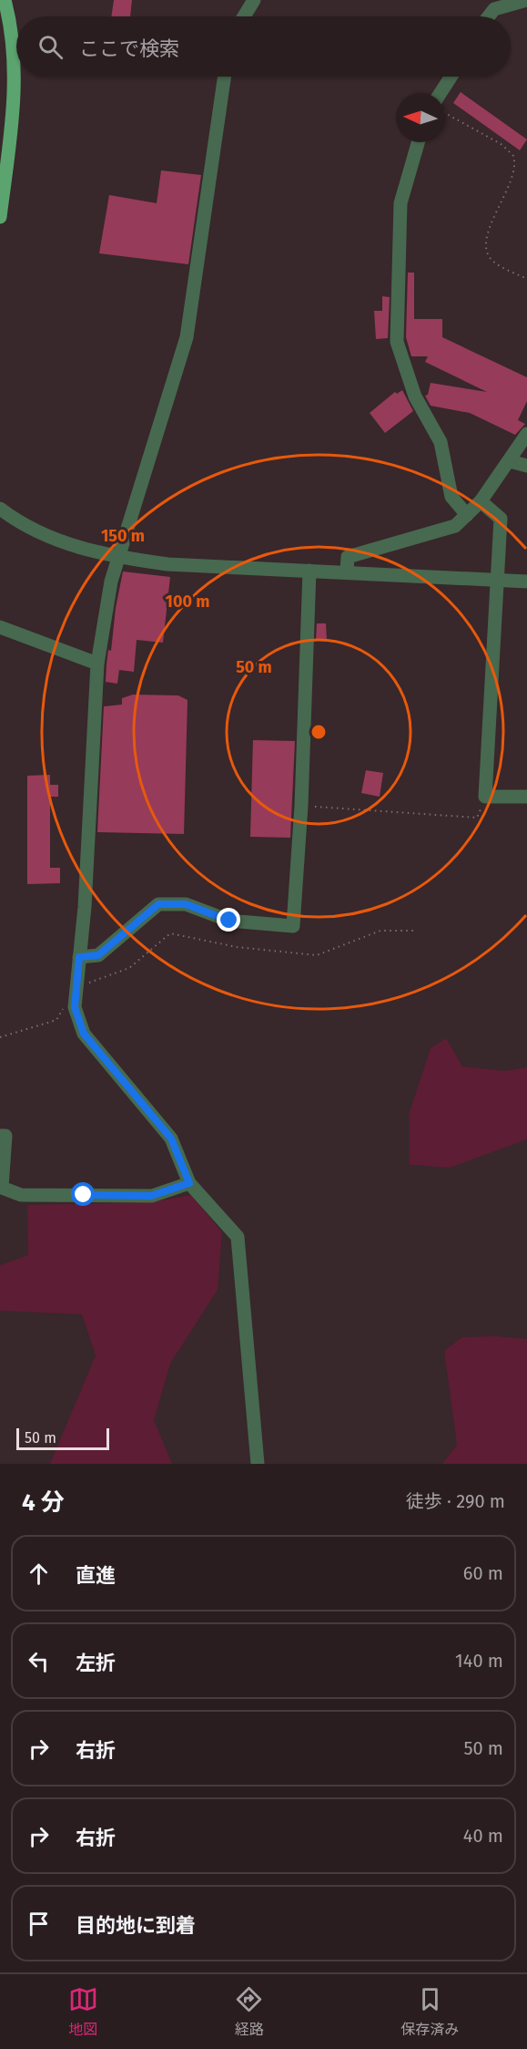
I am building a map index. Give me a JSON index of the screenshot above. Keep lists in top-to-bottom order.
{
  "scale_bar": "50 m",
  "north": "left",
  "page": {
    "search": "ここで検索",
    "scale": "50 m",
    "heading": ["4 分", "徒歩 · 290 m"],
    "list": [
      ["直進", "60 m"],
      ["左折", "140 m"],
      ["右折", "50 m"],
      ["右折", "40 m"],
      "目的地に到着"
    ],
    "nav": ["地図", "経路", "保存済み"]
  },
  "rings": ["150 m", "100 m", "50 m"]
}
